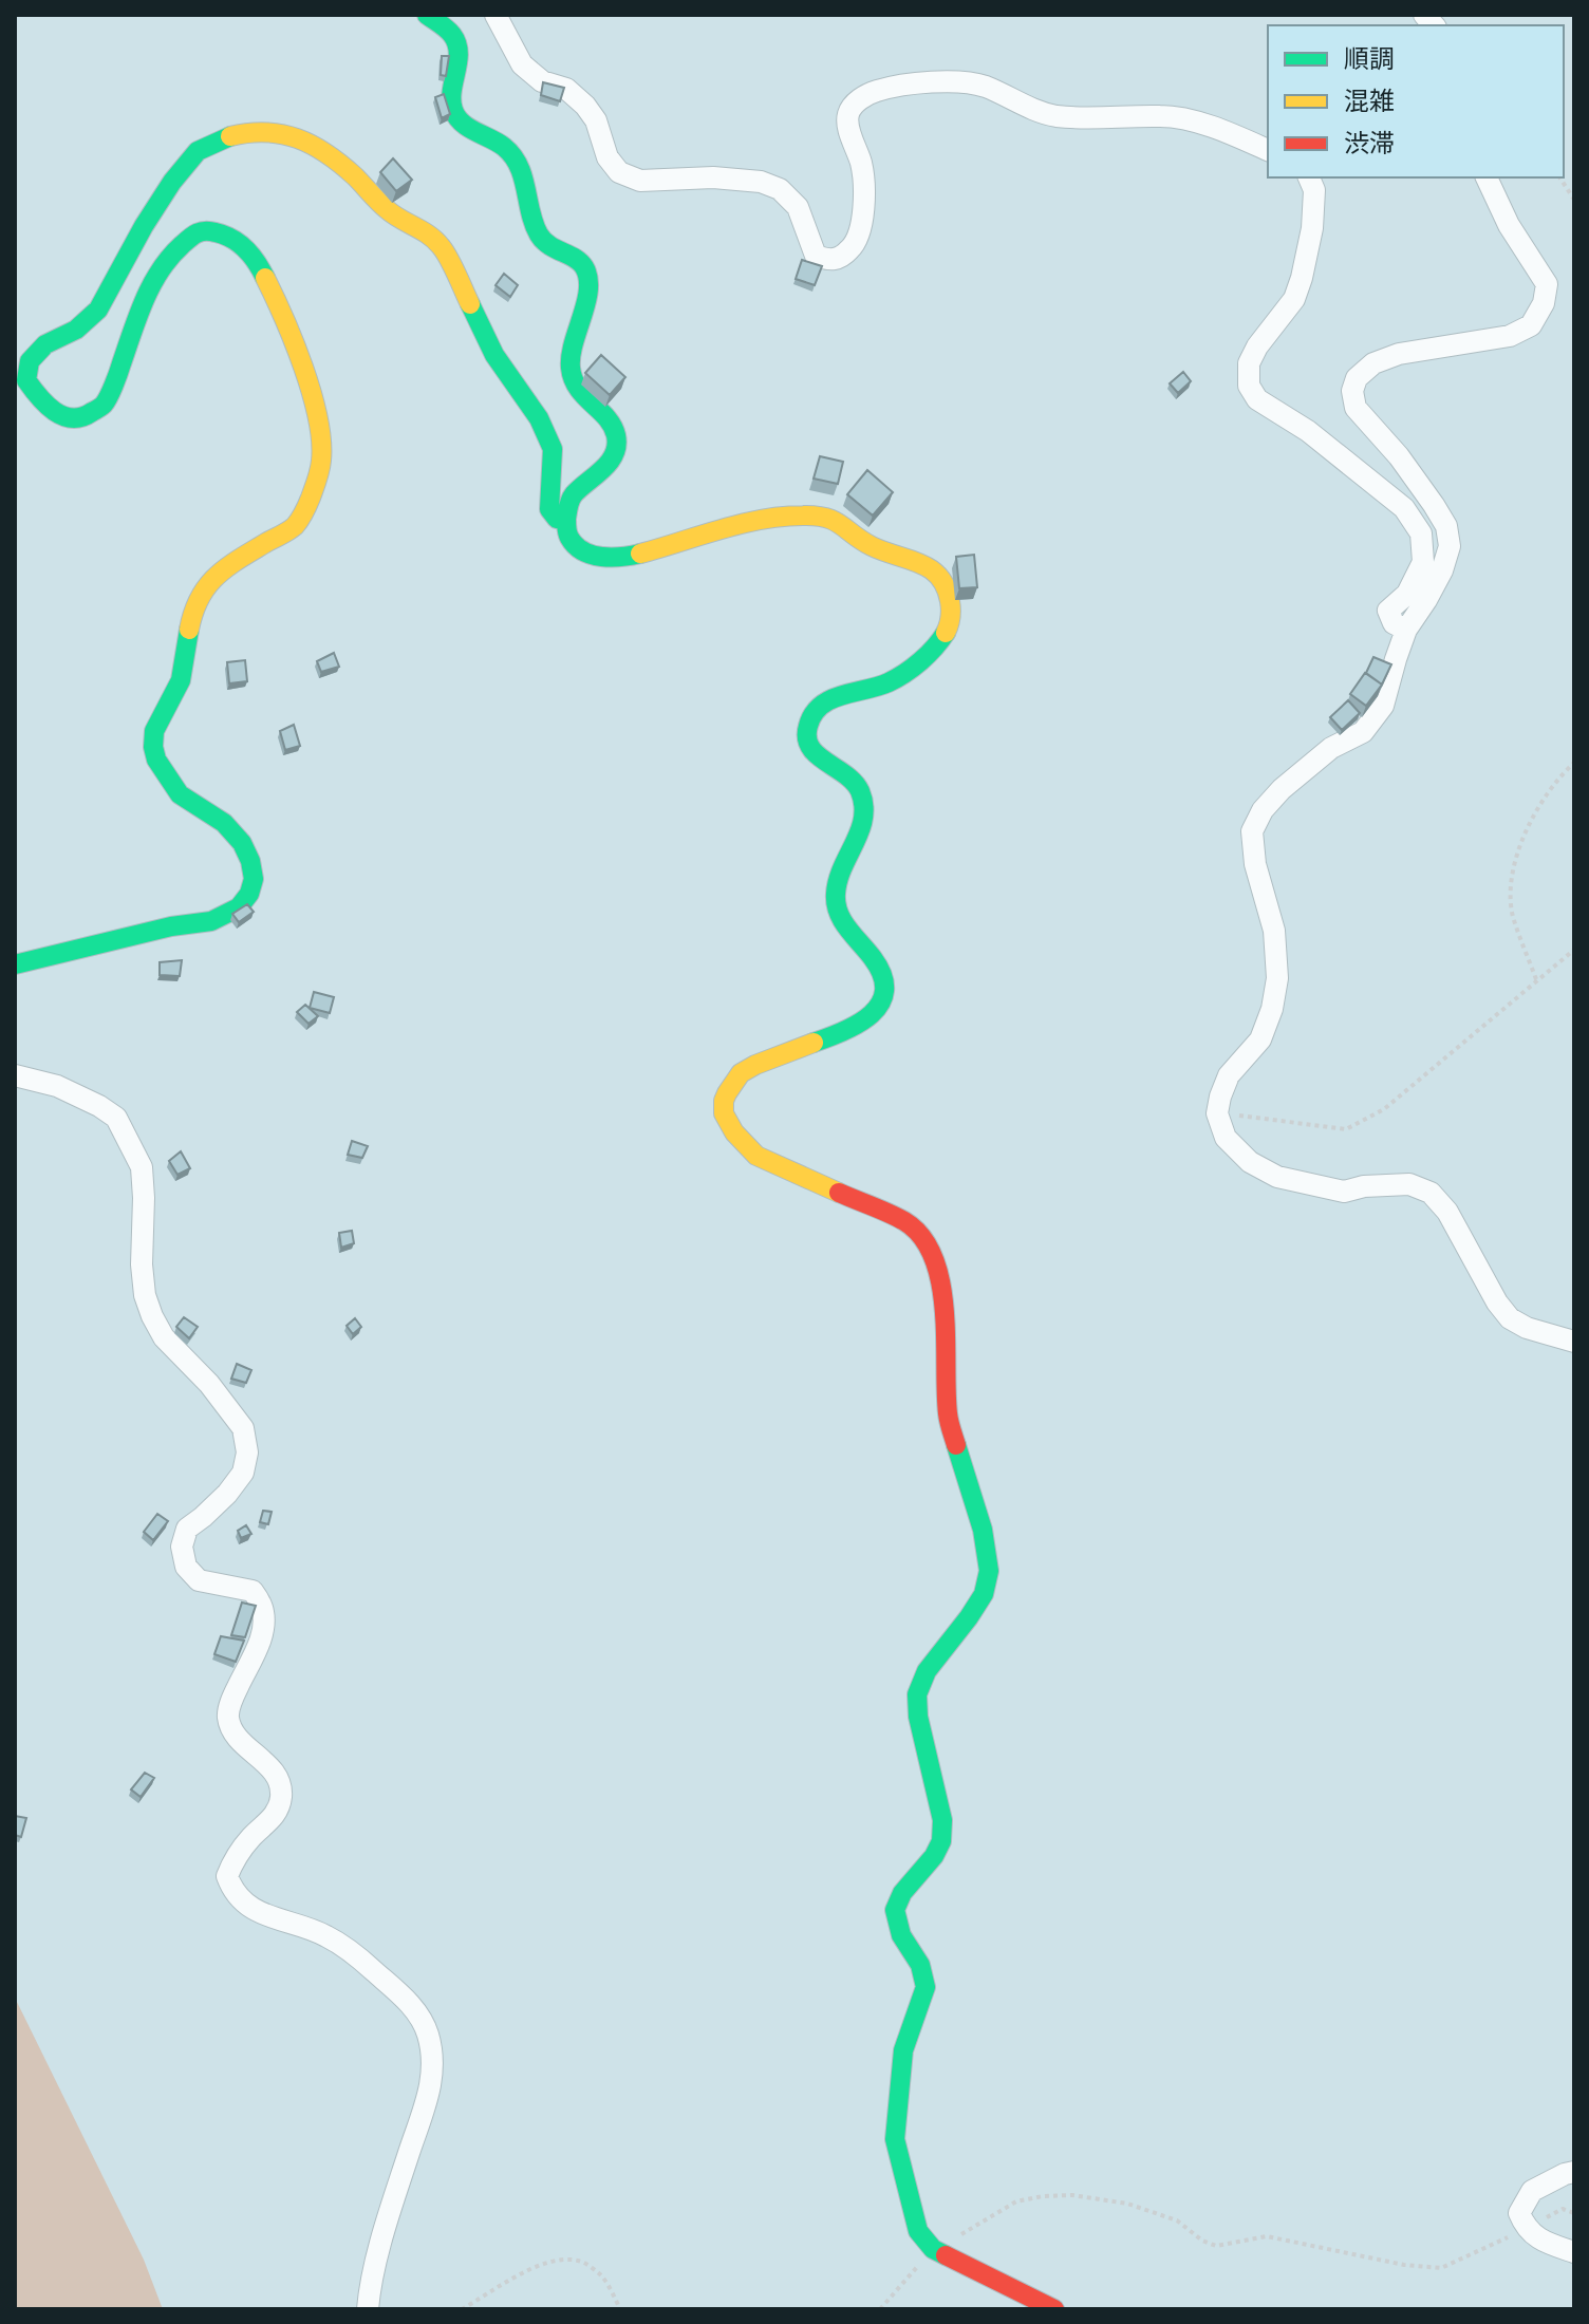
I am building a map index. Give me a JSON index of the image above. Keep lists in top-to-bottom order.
{
  "legend": ["順調", "混雑", "渋滞"]
}
